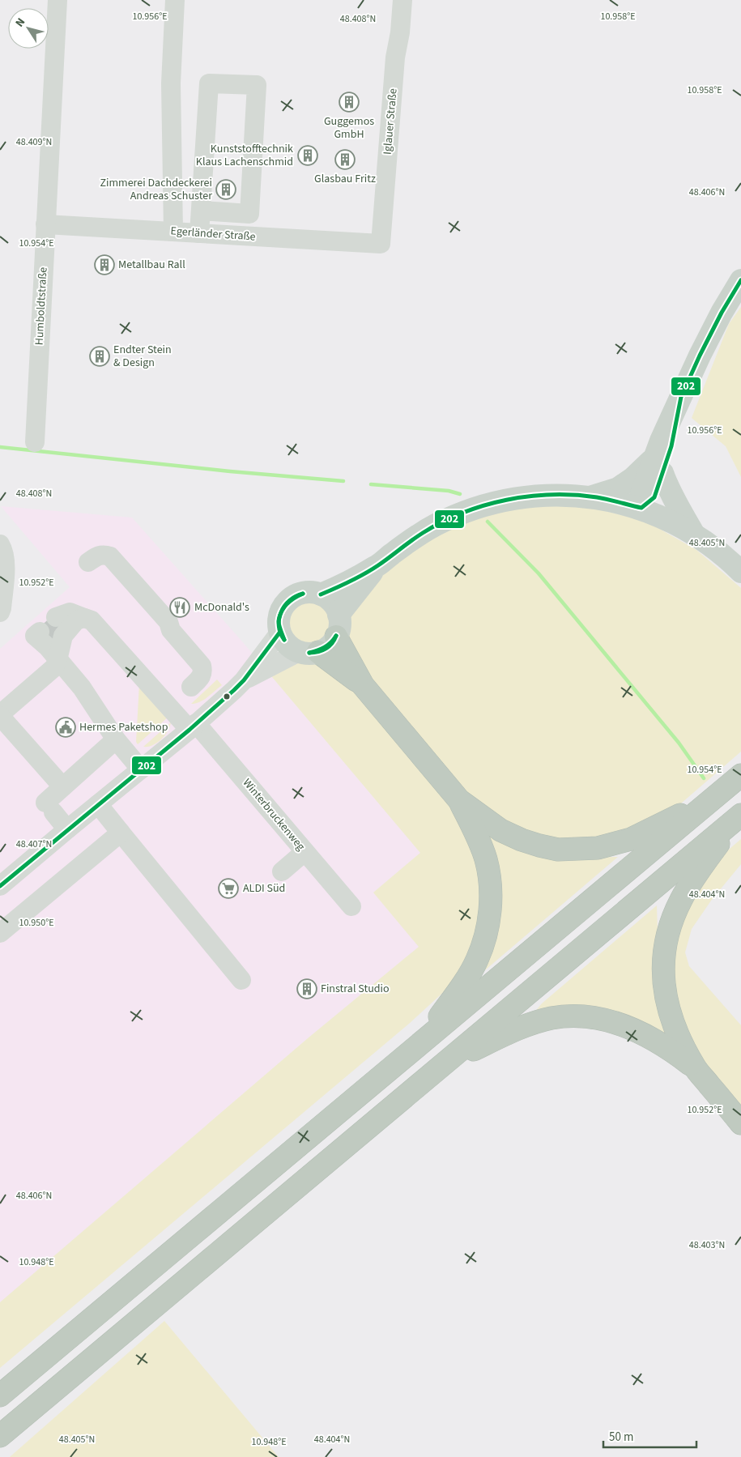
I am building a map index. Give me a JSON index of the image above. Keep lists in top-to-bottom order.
{
  "streets": {
    "street": [
      "Iglauer Straße",
      "Egerländer Straße",
      "Humboldtstraße",
      "Winterbruckenweg"
    ]
  },
  "crossings": [
    ["Iglauer Straße", "Egerländer Straße"],
    ["Egerländer Straße", "Humboldtstraße"]
  ],
  "places": {
    "building": [
      "Guggemos GmbH",
      "Kunststofftechnik Klaus Lachenschmid",
      "Glasbau Fritz",
      "Zimmerei Dachdeckerei Andreas Schuster",
      "Metallbau Rall",
      "Endter Stein & Design",
      "Finstral Studio"
    ],
    "restaurant": ["McDonald's"],
    "public building": ["Hermes Paketshop"],
    "supermarket": ["ALDI Süd"]
  },
  "lines": ["transit line 202"],
  "scale_bar": "50 m",
  "north": "top left",
  "coordinates": [
    "10.956°E",
    "10.958°E",
    "48.408°N",
    "48.409°N",
    "48.406°N",
    "10.954°E",
    "48.405°N",
    "10.952°E",
    "48.407°N",
    "48.404°N",
    "10.950°E",
    "48.403°N",
    "10.948°E"
  ]
}
